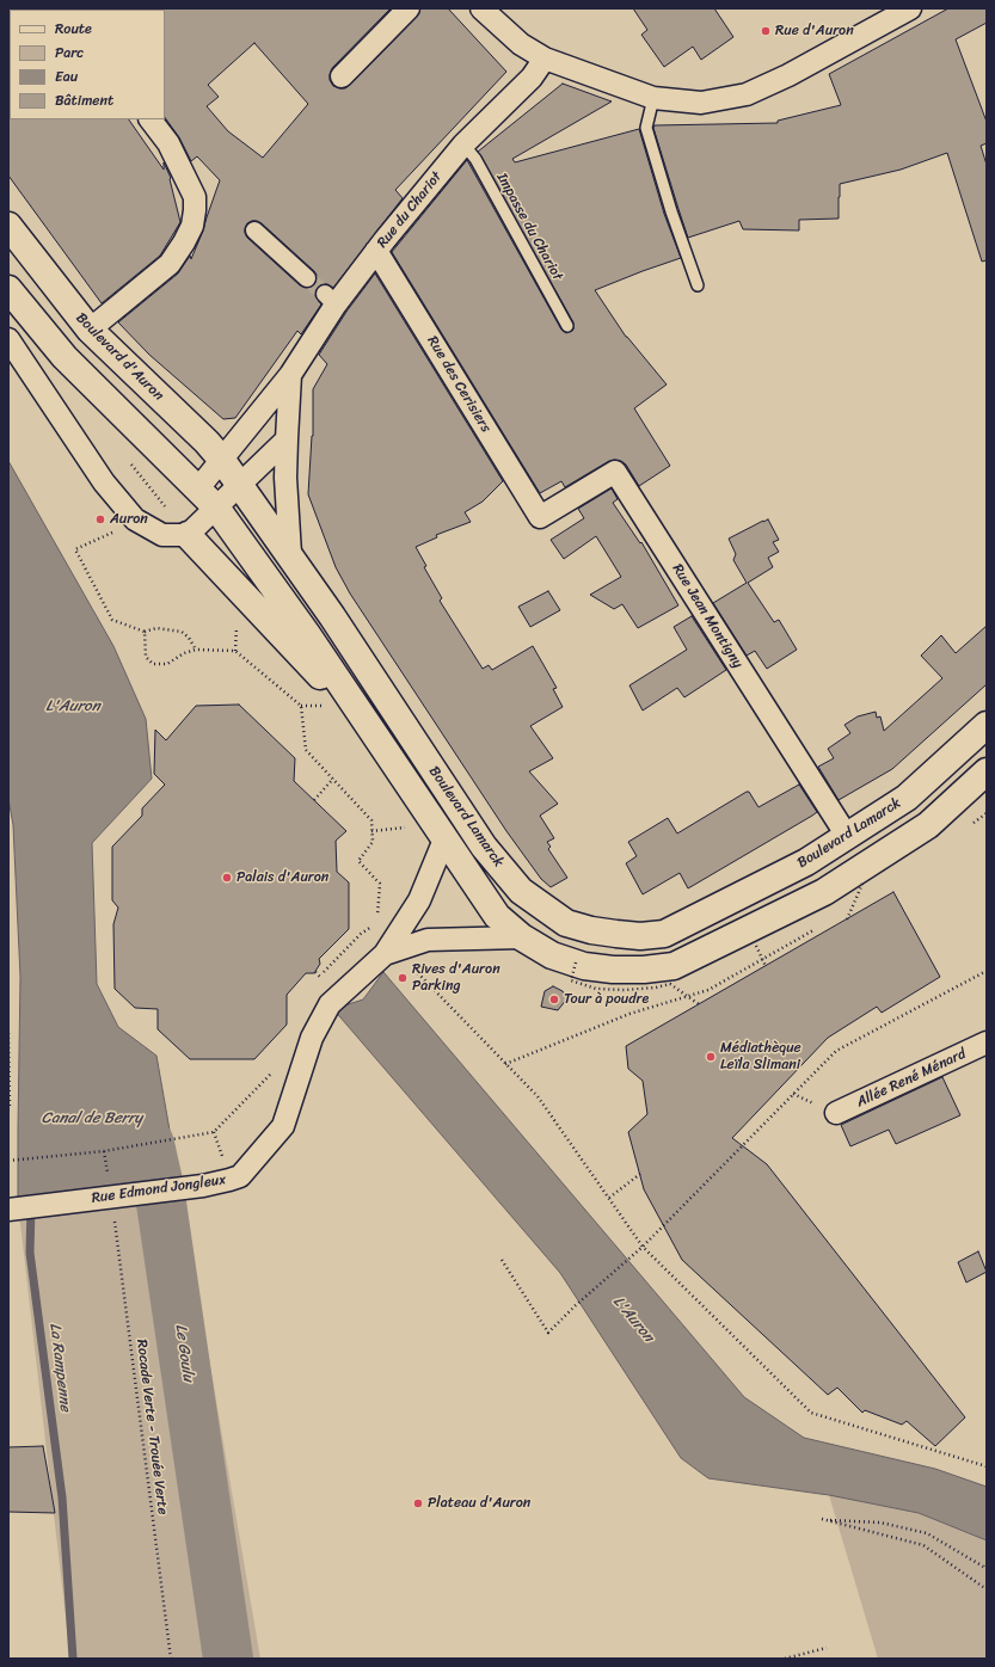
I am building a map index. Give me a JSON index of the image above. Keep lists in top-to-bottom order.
{
  "streets": {
    "main road": ["Boulevard d'Auron", "Boulevard Lamarck"],
    "street": [
      "Rue du Chariot",
      "Rue des Cerisiers",
      "Rue Jean Montigny",
      "Allée René Ménard",
      "Rue Edmond Jongleux"
    ],
    "lane": ["Impasse du Chariot"],
    "path": ["Rocade Verte - Trouée Verte"]
  },
  "crossings": [
    ["Rue du Chariot", "Impasse du Chariot"],
    ["Rue du Chariot", "Boulevard d'Auron"],
    ["Rue du Chariot", "Rue des Cerisiers"],
    ["Rue du Chariot", "Boulevard Lamarck"],
    ["Boulevard d'Auron", "Boulevard Lamarck"],
    ["Rue des Cerisiers", "Rue Jean Montigny"],
    ["Rue Jean Montigny", "Boulevard Lamarck"],
    ["Boulevard Lamarck", "Rue Edmond Jongleux"],
    ["Rue Edmond Jongleux", "Rocade Verte - Trouée Verte"]
  ],
  "water": [
    "L'Auron",
    "Canal de Berry",
    "Le Goulu",
    "La Rampenne"
  ],
  "places": [
    "Rue d'Auron",
    "Auron",
    "Palais d'Auron",
    "Rives d'Auron Parking",
    "Tour à poudre",
    "Médiathèque Leïla Slimani",
    "Plateau d'Auron"
  ],
  "legend": [
    "Route",
    "Parc",
    "Eau",
    "Bâtiment"
  ]
}
